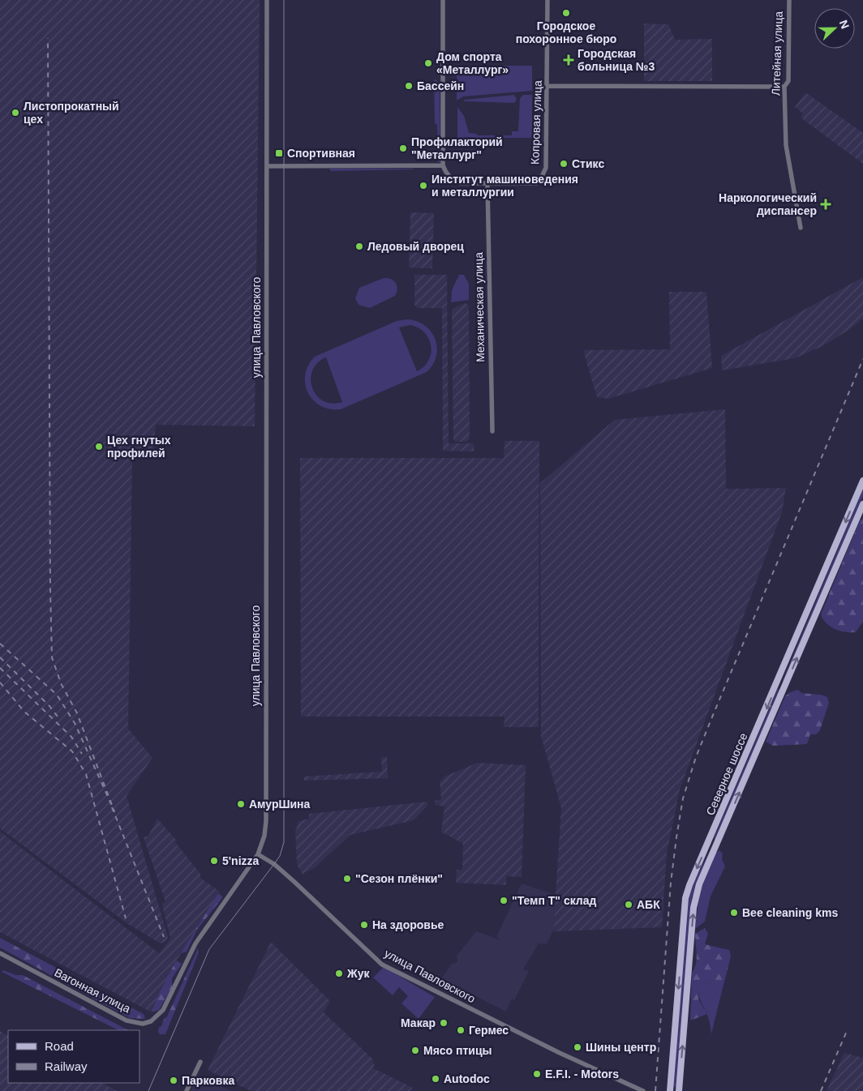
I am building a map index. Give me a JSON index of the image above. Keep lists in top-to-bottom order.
{
  "streets": {
    "main road": ["Северное шоссе"],
    "street": [
      "Литейная улица",
      "Копровая улица",
      "Механическая улица",
      "улица Павловского",
      "Вагонная улица"
    ]
  },
  "crossings": [
    ["Копровая улица", "Механическая улица"],
    ["улица Павловского", "Вагонная улица"]
  ],
  "places": {
    "other": [
      "Городское похоронное бюро",
      "Дом спорта «Металлург»",
      "Бассейн",
      "Листопрокатный цех",
      "Профилакторий \"Металлург\"",
      "Стикс",
      "Институт машиноведения и металлургии",
      "Ледовый дворец",
      "Цех гнутых профилей",
      "АмурШина",
      "5'nizza",
      "\"Сезон плёнки\"",
      "\"Темп Т\" склад",
      "АБК",
      "Bee cleaning kms",
      "На здоровье",
      "Жук",
      "Макар",
      "Гермес",
      "Шины центр",
      "Мясо птицы",
      "E.F.I. - Motors",
      "Autodoc",
      "Парковка"
    ],
    "health": ["Городская больница №3", "Наркологический диспансер"],
    "transit": ["Спортивная"]
  },
  "legend": ["Road", "Railway"],
  "north": "right"
}
